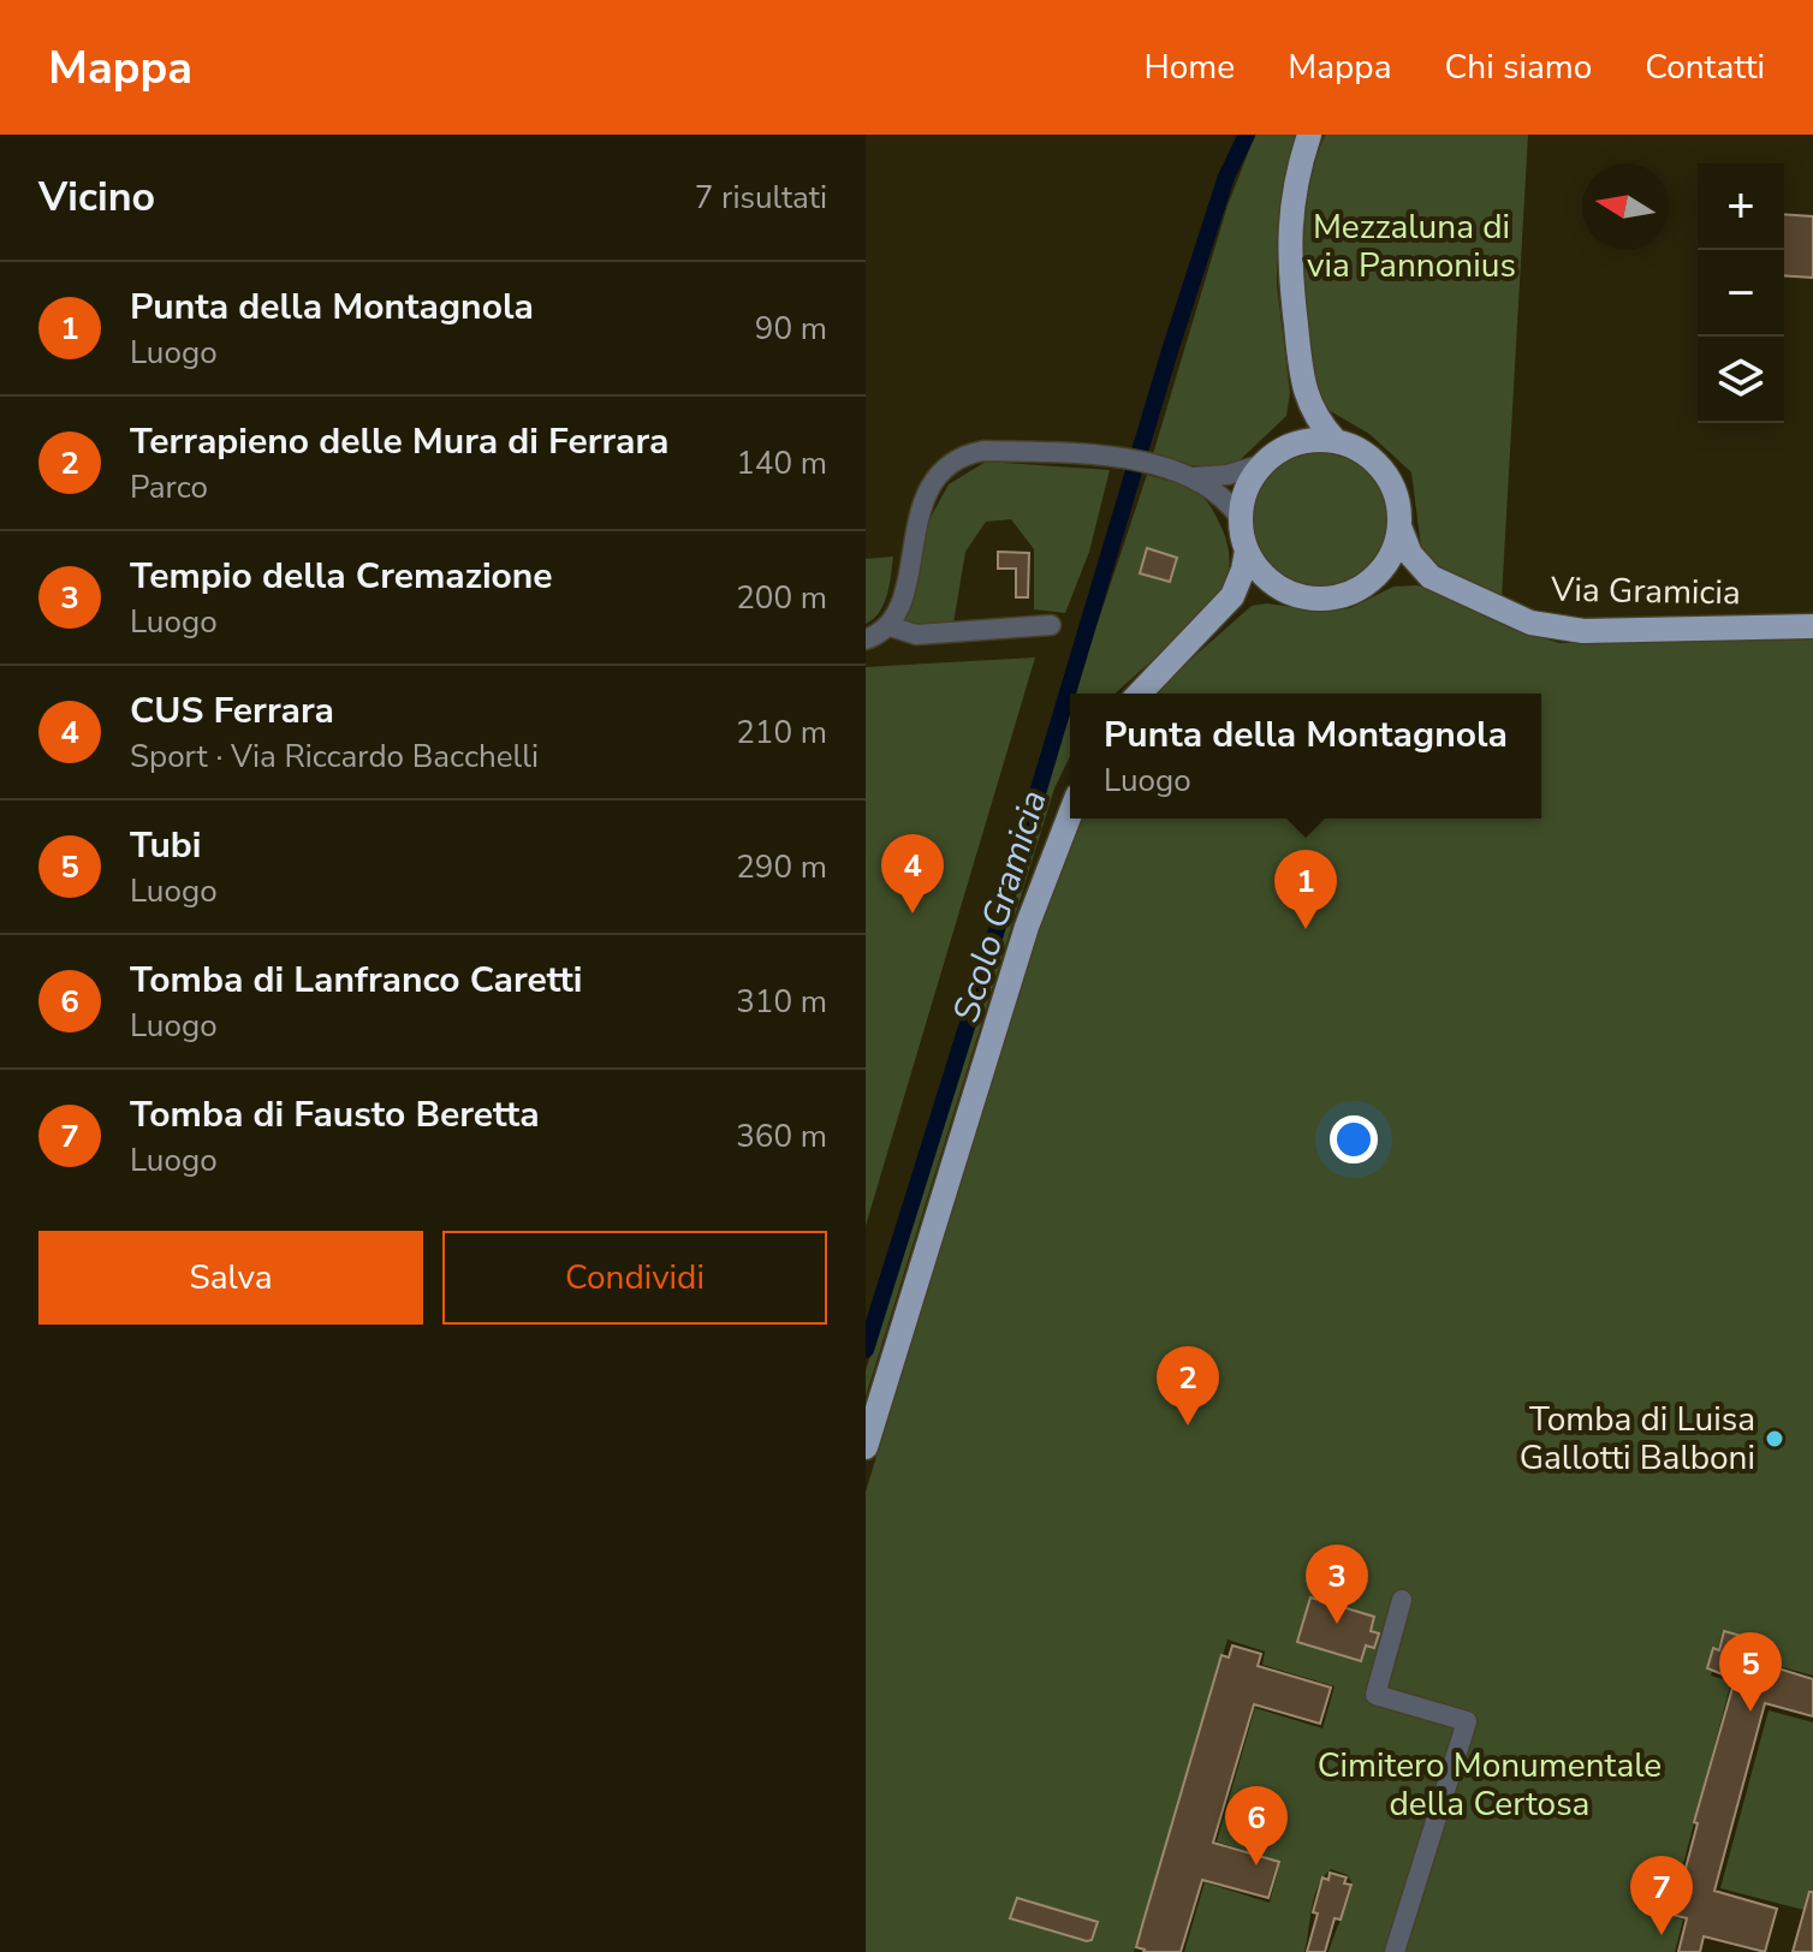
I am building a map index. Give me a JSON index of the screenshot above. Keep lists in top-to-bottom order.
{
  "streets": {
    "main road": ["Via Gramicia"]
  },
  "water": ["Scolo Gramicia"],
  "parks": ["Mezzaluna di via Pannonius", "Cimitero Monumentale della Certosa"],
  "places": ["Tomba di Luisa Gallotti Balboni"],
  "north": "left",
  "page": {
    "header": "Mappa",
    "nav": [
      "Home",
      "Mappa",
      "Chi siamo",
      "Contatti"
    ],
    "heading": ["Vicino", "7 risultati"],
    "map_buttons": ["+", "−"],
    "list": [
      {
        "mark": "1",
        "name": "Punta della Montagnola",
        "note": "Luogo",
        "value": "90 m"
      },
      {
        "mark": "2",
        "name": "Terrapieno delle Mura di Ferrara",
        "note": "Parco",
        "value": "140 m"
      },
      {
        "mark": "3",
        "name": "Tempio della Cremazione",
        "note": "Luogo",
        "value": "200 m"
      },
      {
        "mark": "4",
        "name": "CUS Ferrara",
        "note": "Sport · Via Riccardo Bacchelli",
        "value": "210 m"
      },
      {
        "mark": "5",
        "name": "Tubi",
        "note": "Luogo",
        "value": "290 m"
      },
      {
        "mark": "6",
        "name": "Tomba di Lanfranco Caretti",
        "note": "Luogo",
        "value": "310 m"
      },
      {
        "mark": "7",
        "name": "Tomba di Fausto Beretta",
        "note": "Luogo",
        "value": "360 m"
      }
    ],
    "popup": ["Punta della Montagnola", "Luogo"],
    "pins": [
      "4",
      "1",
      "2",
      "3",
      "5",
      "6",
      "7"
    ],
    "buttons": ["Salva", "Condividi"]
  }
}
